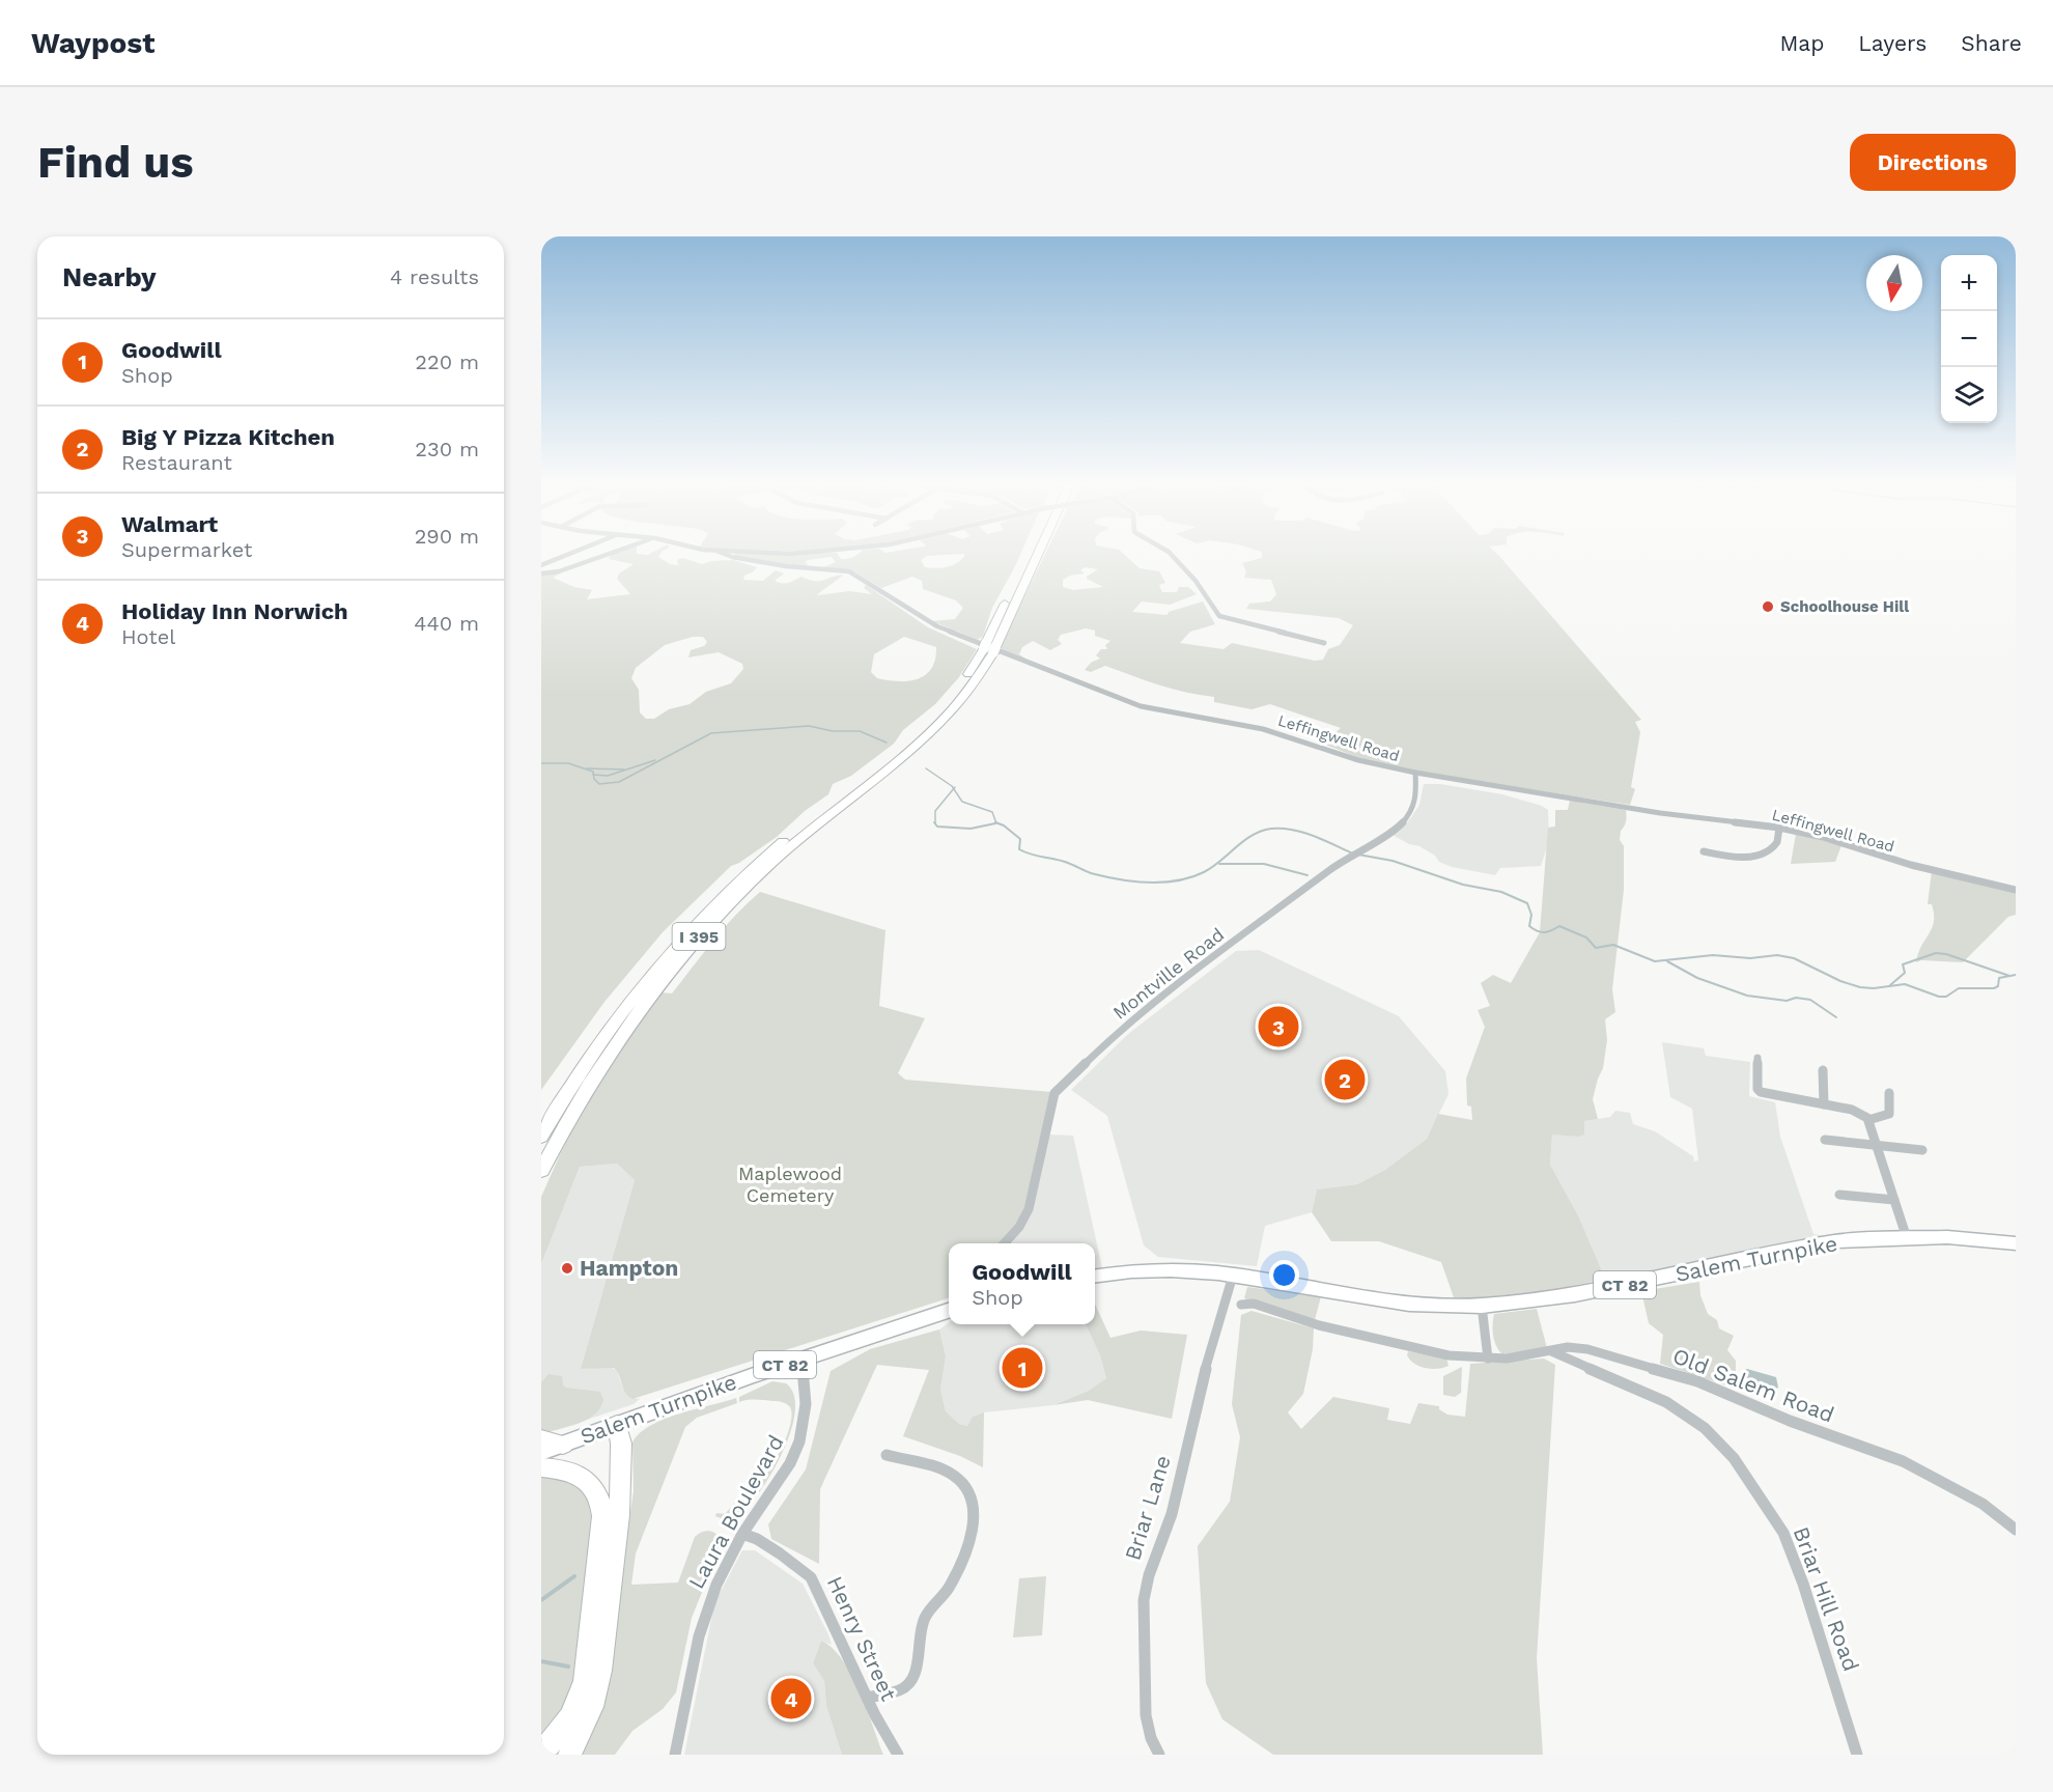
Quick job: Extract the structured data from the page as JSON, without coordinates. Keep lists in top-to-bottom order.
{
  "streets": {
    "highway": ["I 395"],
    "main road": ["Salem Turnpike", "CT 82"],
    "street": [
      "Leffingwell Road",
      "Montville Road",
      "Old Salem Road",
      "Briar Lane",
      "Laura Boulevard",
      "Briar Hill Road",
      "Henry Street"
    ]
  },
  "crossings": [
    ["Leffingwell Road", "Montville Road"],
    ["Salem Turnpike", "Briar Lane"],
    ["Salem Turnpike", "Laura Boulevard"],
    ["Old Salem Road", "Briar Hill Road"],
    ["Laura Boulevard", "Henry Street"]
  ],
  "parks": ["Maplewood Cemetery"],
  "places": ["Schoolhouse Hill", "Hampton"],
  "north": "bottom",
  "page": {
    "header": "Waypost",
    "nav": ["Map", "Layers", "Share"],
    "buttons": "Directions",
    "title": "Find us",
    "heading": ["Nearby", "4 results"],
    "map_buttons": ["+", "−"],
    "list": [
      {
        "mark": "1",
        "name": "Goodwill",
        "note": "Shop",
        "value": "220 m"
      },
      {
        "mark": "2",
        "name": "Big Y Pizza Kitchen",
        "note": "Restaurant",
        "value": "230 m"
      },
      {
        "mark": "3",
        "name": "Walmart",
        "note": "Supermarket",
        "value": "290 m"
      },
      {
        "mark": "4",
        "name": "Holiday Inn Norwich",
        "note": "Hotel",
        "value": "440 m"
      }
    ],
    "pins": [
      "3",
      "2",
      "1",
      "4"
    ],
    "popup": ["Goodwill", "Shop"]
  }
}
